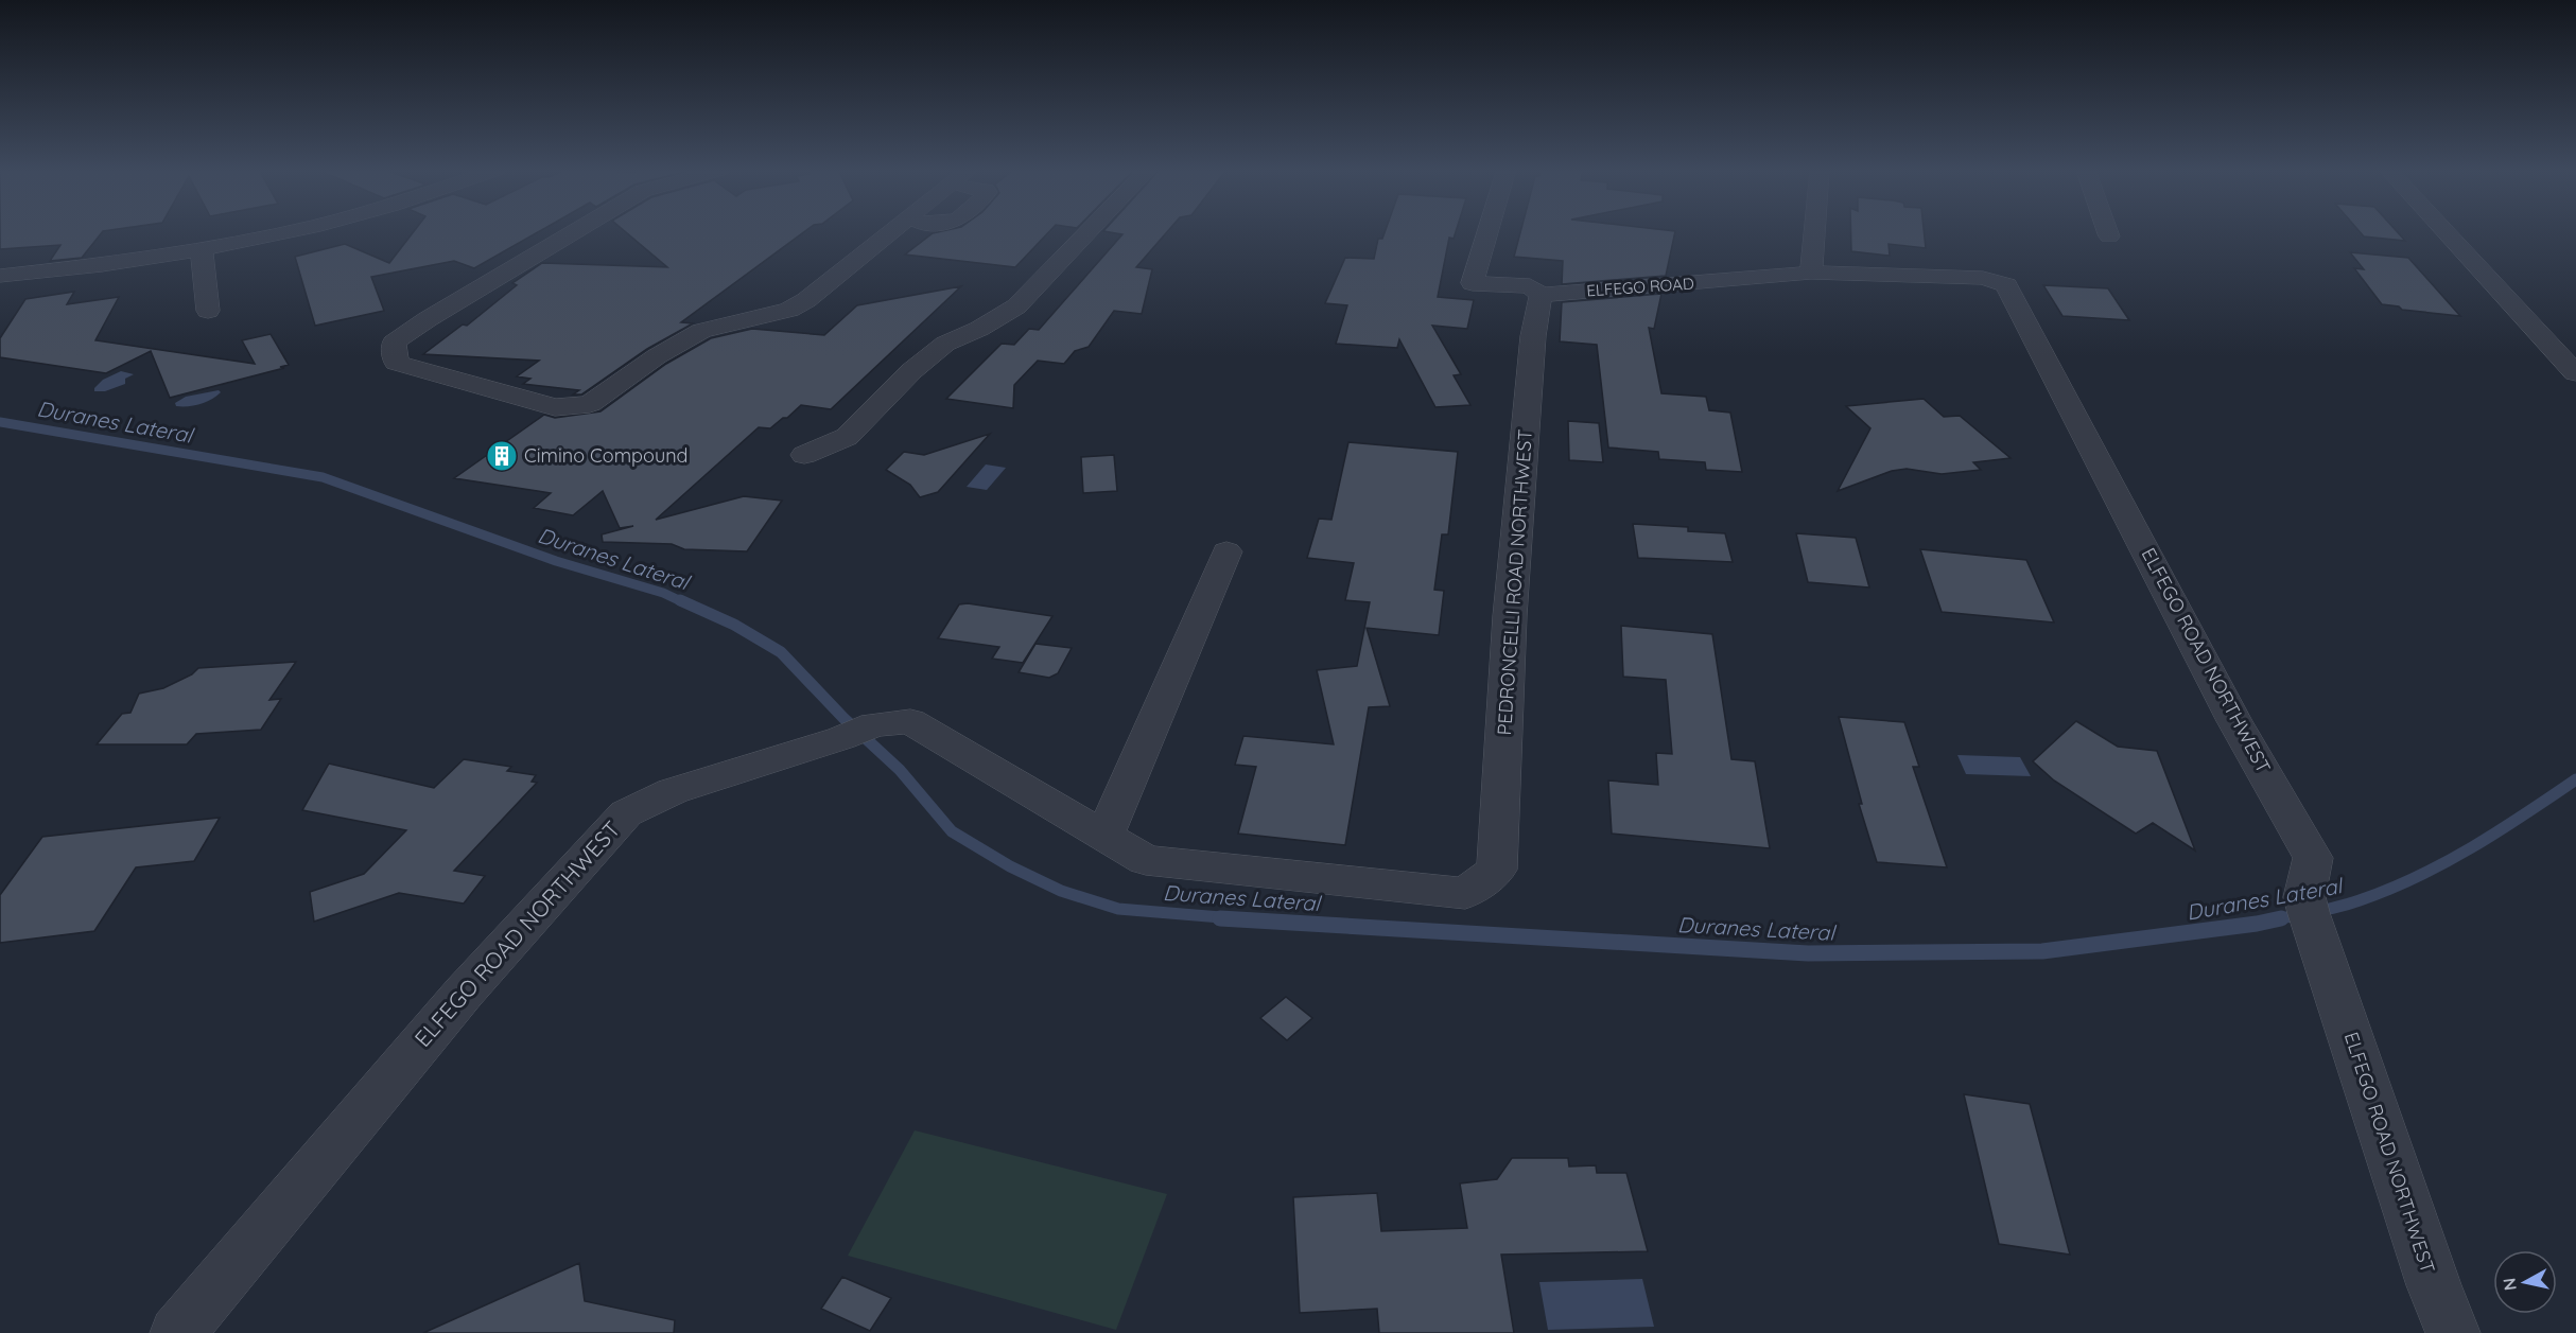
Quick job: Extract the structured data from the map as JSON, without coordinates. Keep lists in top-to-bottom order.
{
  "streets": {
    "street": ["ELFEGO ROAD", "PEDRONCELLI ROAD NORTHWEST", "ELFEGO ROAD NORTHWEST"]
  },
  "crossings": [
    ["ELFEGO ROAD", "PEDRONCELLI ROAD NORTHWEST"],
    ["ELFEGO ROAD", "ELFEGO ROAD NORTHWEST"],
    ["PEDRONCELLI ROAD NORTHWEST", "ELFEGO ROAD NORTHWEST"]
  ],
  "water": ["Duranes Lateral"],
  "places": {
    "building": ["Cimino Compound"]
  },
  "north": "left"
}
